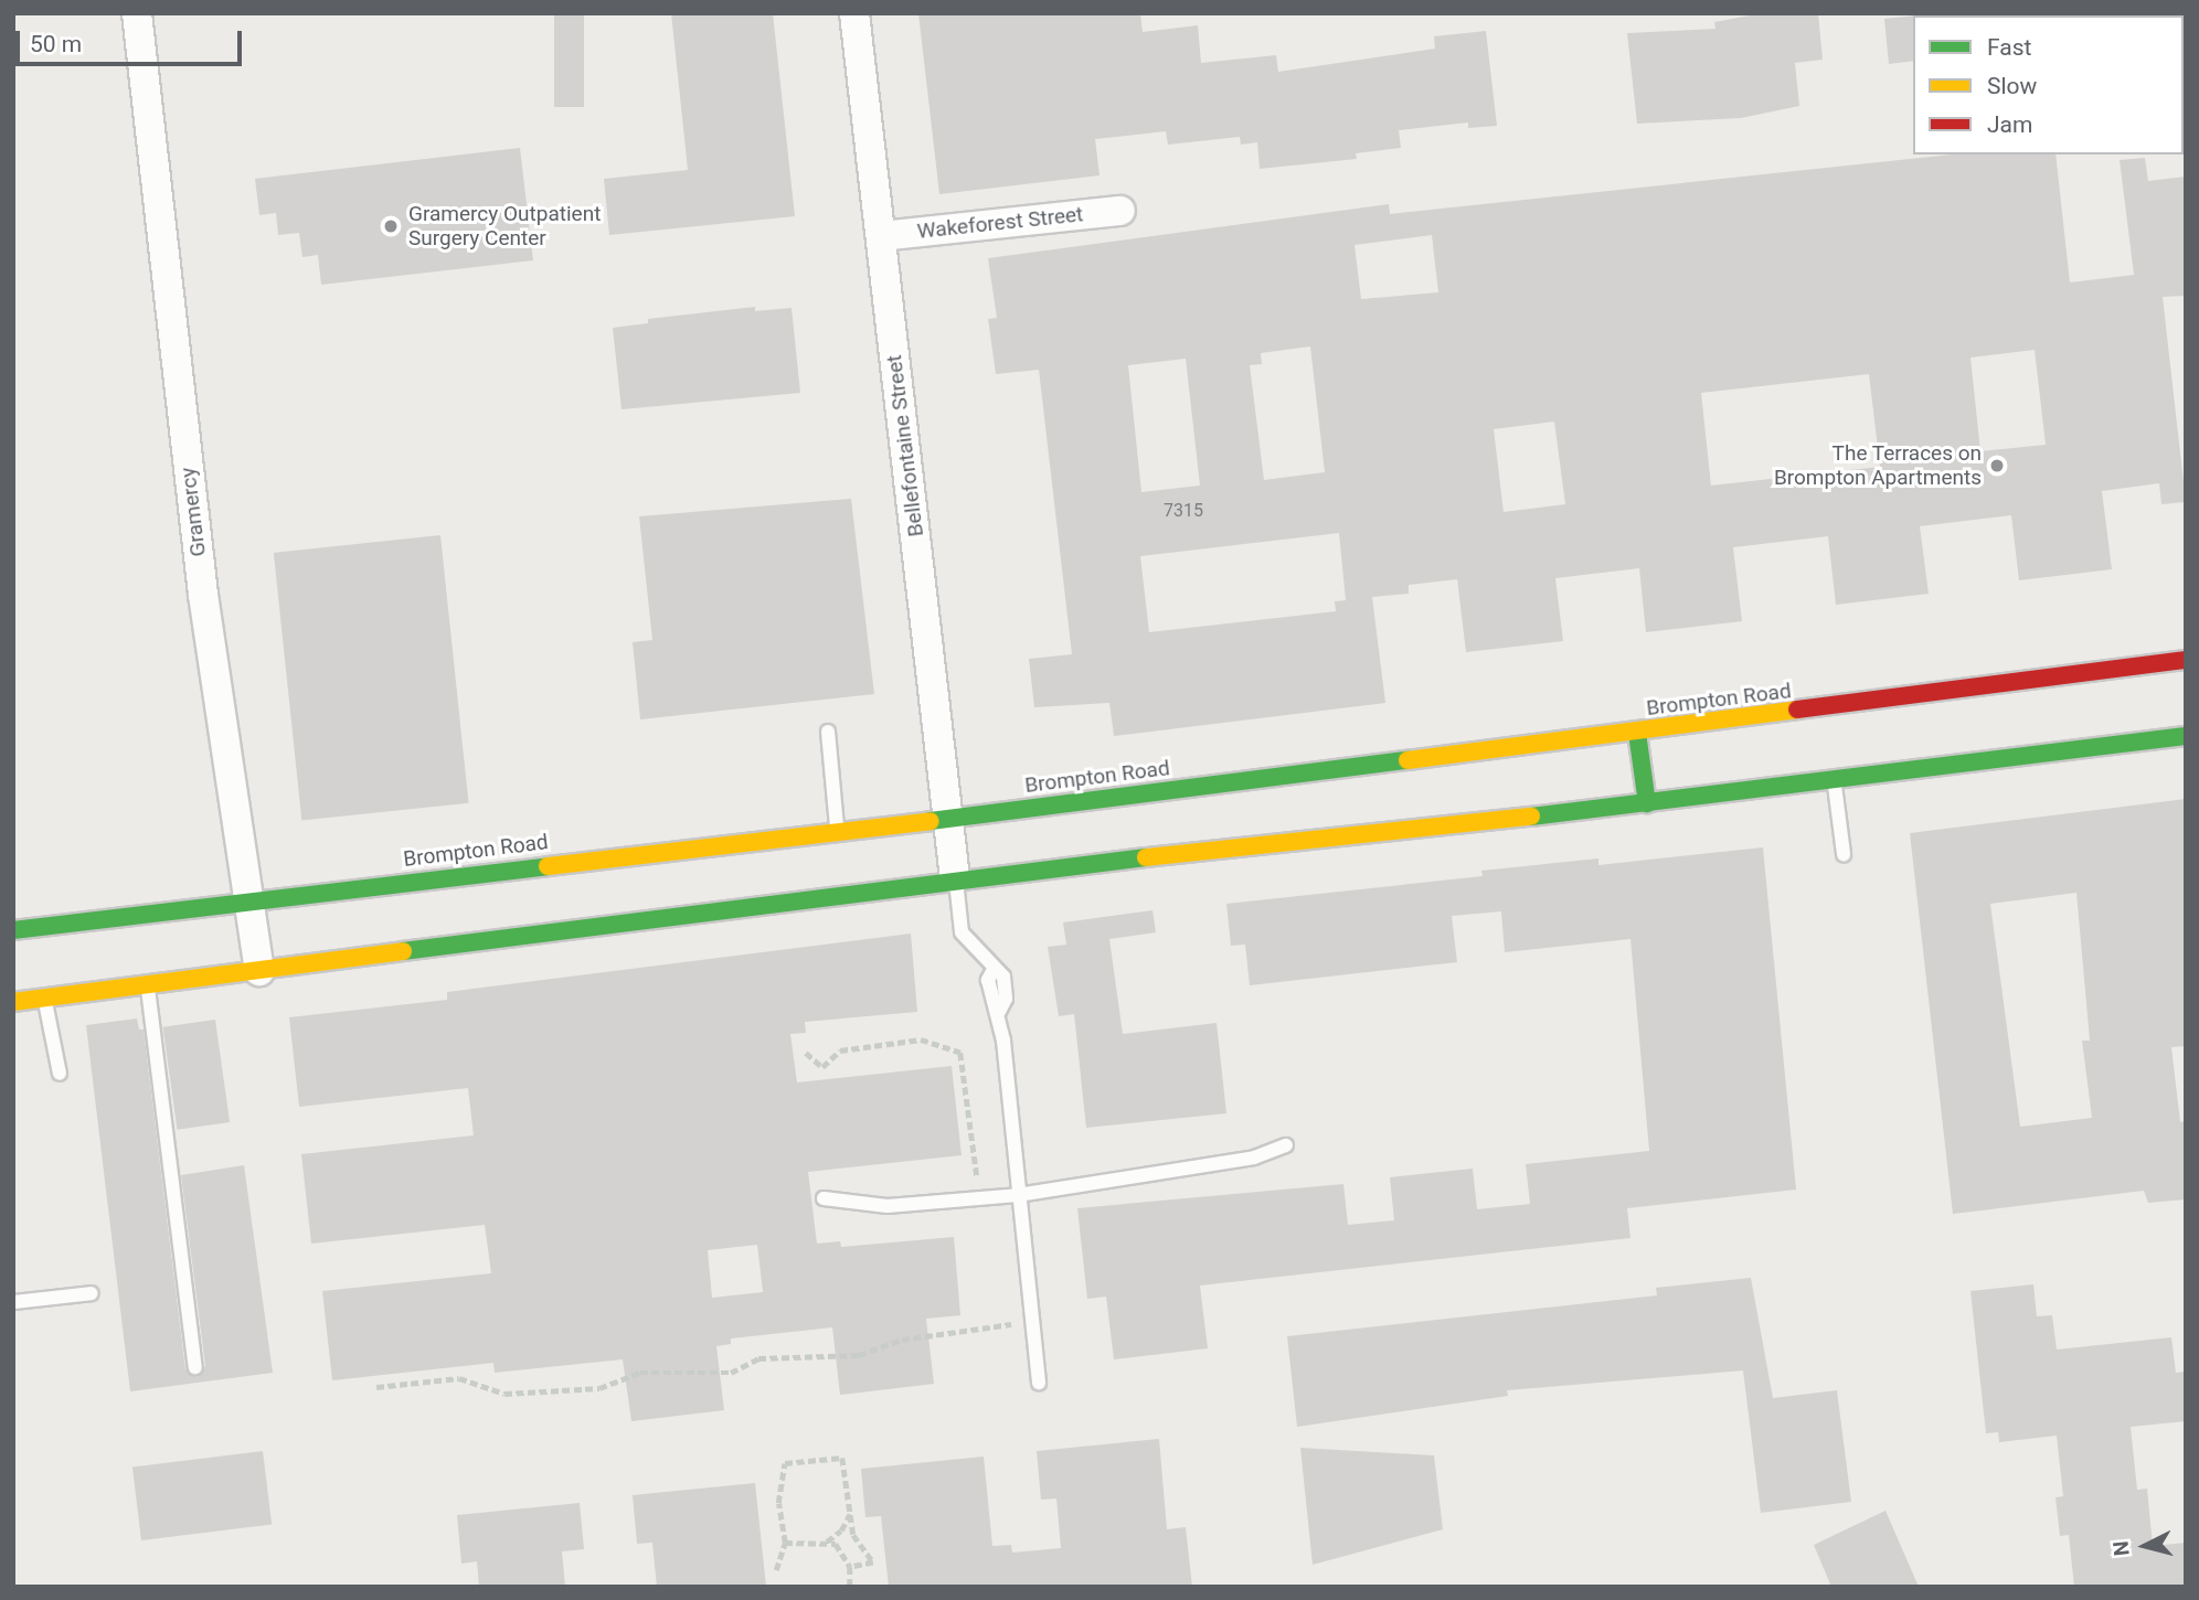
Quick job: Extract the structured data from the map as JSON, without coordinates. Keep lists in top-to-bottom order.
{
  "streets": {
    "street": [
      "Wakeforest Street",
      "Bellefontaine Street",
      "Gramercy",
      "Brompton Road"
    ]
  },
  "crossings": [
    ["Wakeforest Street", "Bellefontaine Street"],
    ["Bellefontaine Street", "Brompton Road"],
    ["Gramercy", "Brompton Road"]
  ],
  "places": ["Gramercy Outpatient Surgery Center", "The Terraces on Brompton Apartments"],
  "house_numbers": ["7315"],
  "legend": ["Fast", "Slow", "Jam"],
  "scale_bar": "50 m",
  "north": "left"
}
